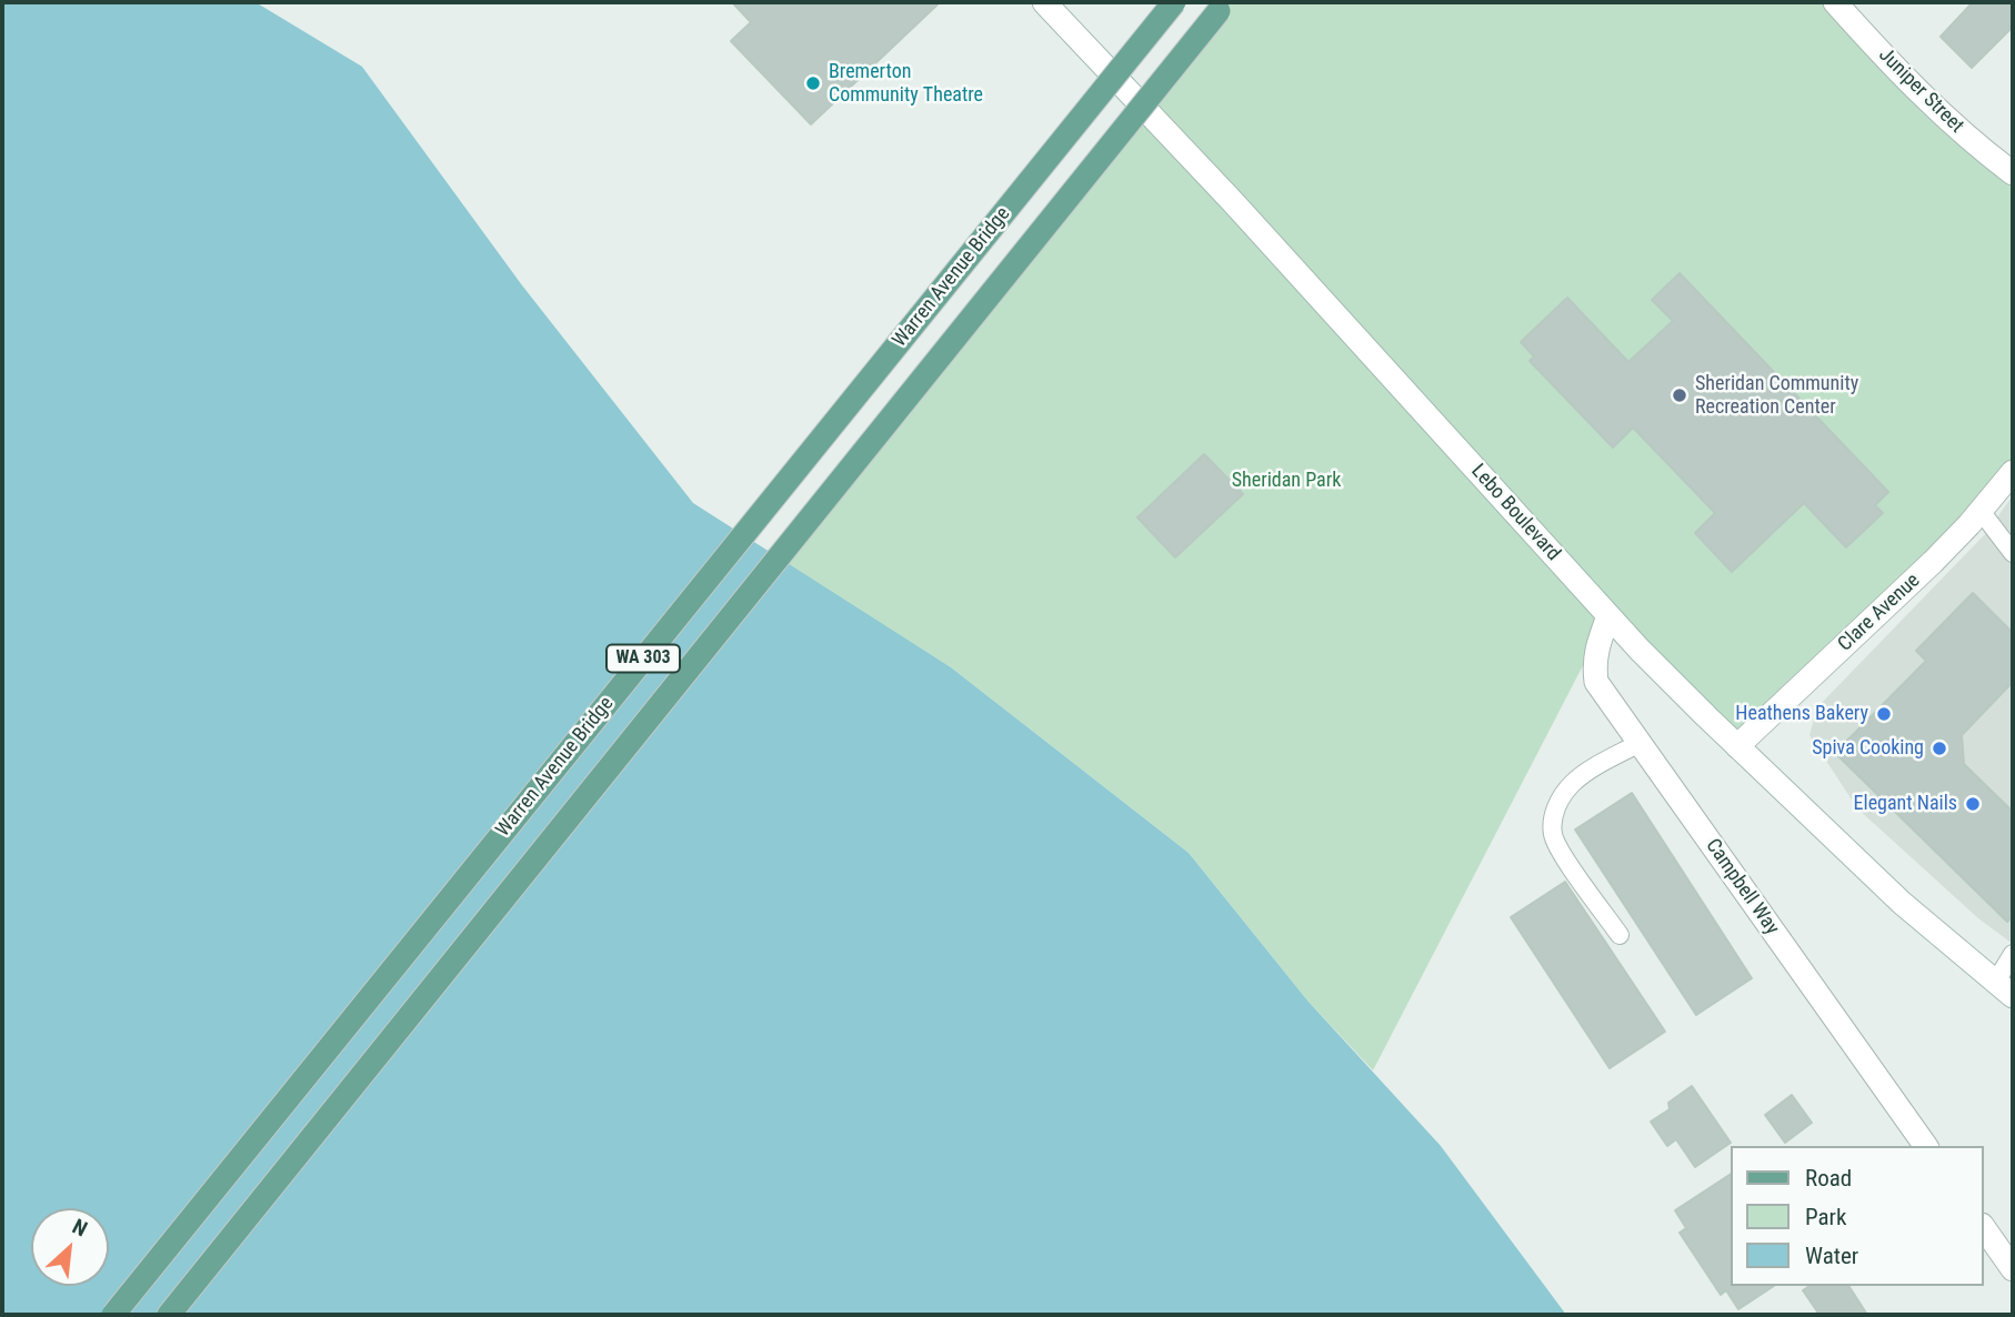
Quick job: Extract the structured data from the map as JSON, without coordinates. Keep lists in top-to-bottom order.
{
  "streets": {
    "main road": [
      "Juniper Street",
      "Warren Avenue Bridge",
      "Lebo Boulevard",
      "Clare Avenue",
      "WA 303",
      "Campbell Way"
    ]
  },
  "crossings": [
    ["Lebo Boulevard", "Clare Avenue"],
    ["Lebo Boulevard", "Campbell Way"]
  ],
  "parks": ["Sheridan Park"],
  "places": [
    "Bremerton Community Theatre",
    "Sheridan Community Recreation Center",
    "Heathens Bakery",
    "Spiva Cooking",
    "Elegant Nails"
  ],
  "legend": ["Road", "Park", "Water"],
  "north": "top right"
}
